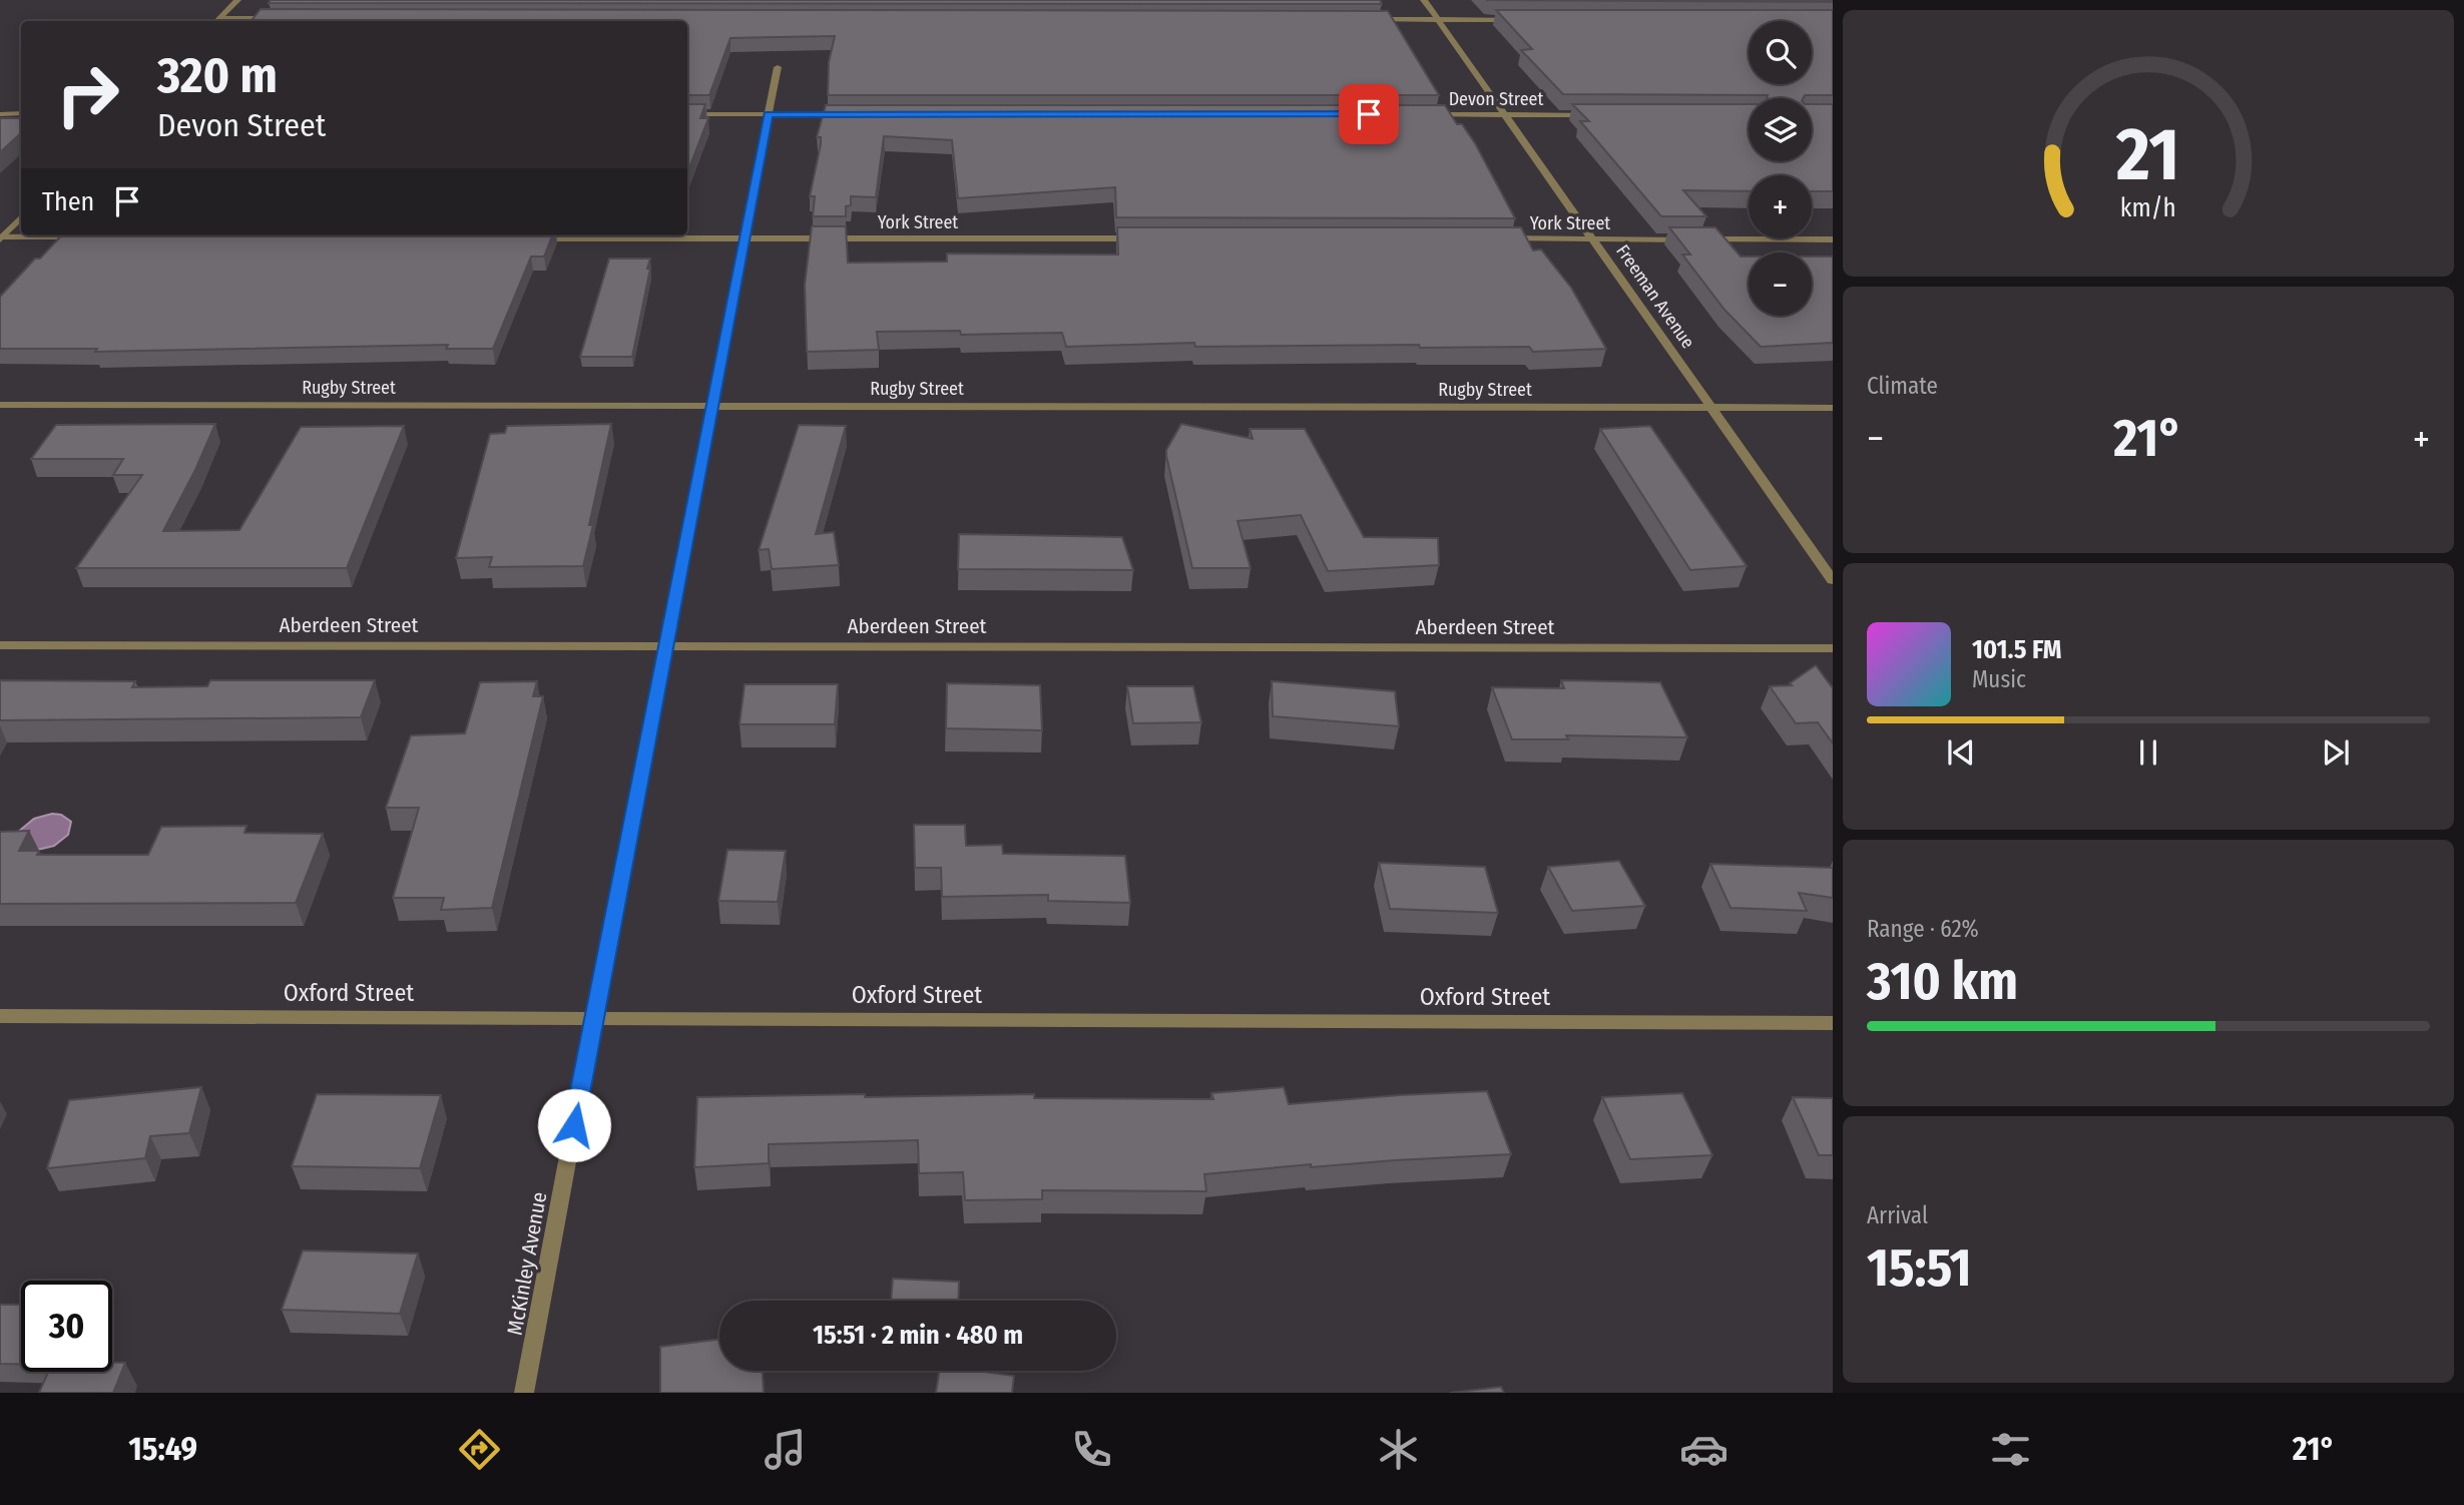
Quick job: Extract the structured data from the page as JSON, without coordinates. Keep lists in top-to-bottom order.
{
  "streets": {
    "street": [
      "Devon Street",
      "York Street",
      "Freeman Avenue",
      "Rugby Street",
      "Aberdeen Street",
      "Oxford Street",
      "McKinley Avenue"
    ]
  },
  "crossings": [
    ["Devon Street", "Freeman Avenue"],
    ["York Street", "Freeman Avenue"],
    ["York Street", "McKinley Avenue"],
    ["Freeman Avenue", "Rugby Street"],
    ["Rugby Street", "McKinley Avenue"],
    ["Aberdeen Street", "McKinley Avenue"],
    ["Oxford Street", "McKinley Avenue"]
  ],
  "page": {
    "map_buttons": ["+", "−"],
    "turn": ["320 m", "Devon Street"],
    "then": "Then",
    "tile": [
      "Climate",
      ["Range · 62%", "310 km"],
      ["Arrival", "15:51"]
    ],
    "heat": ["−", "21°", "+"],
    "song": ["101.5 FM", "Music"],
    "limit": "30",
    "trip": "15:51 · 2 min · 480 m",
    "tabs": ["15:49", "21°"],
    "gauge": ["21", "km/h"]
  }
}
